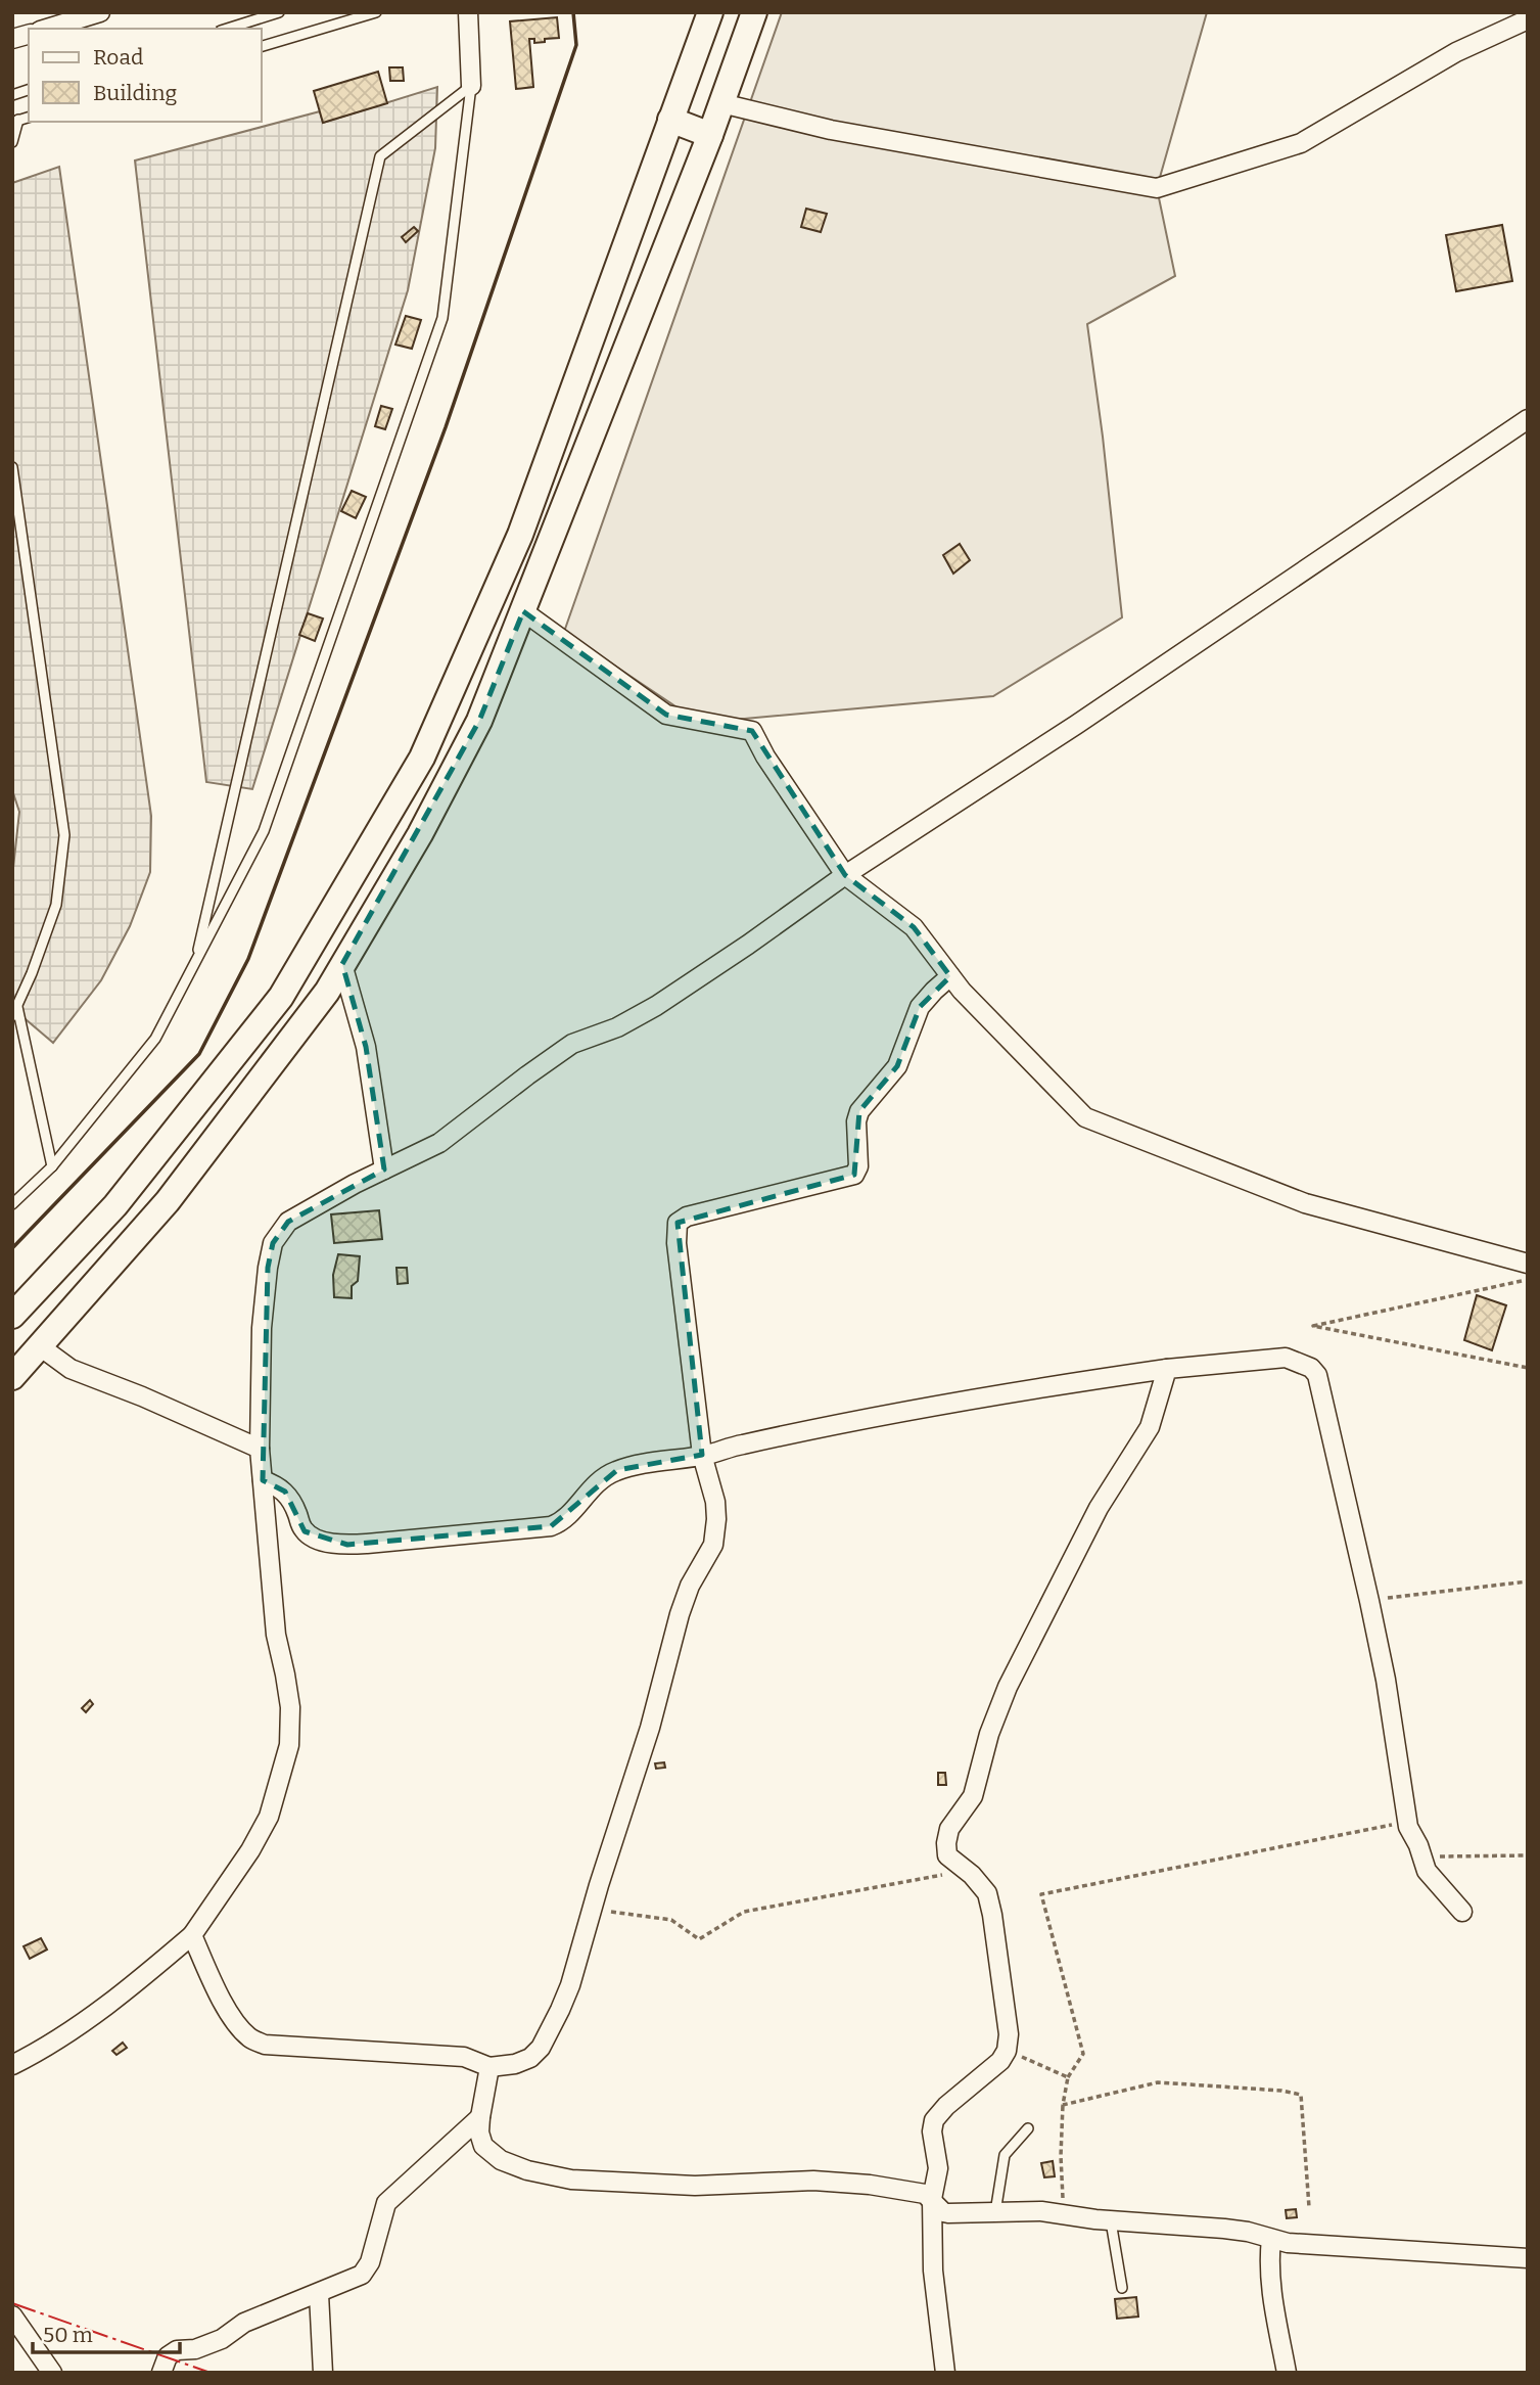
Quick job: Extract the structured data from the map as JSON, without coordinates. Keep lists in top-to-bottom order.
{
  "legend": ["Road", "Building"],
  "scale_bar": "50 m"
}
